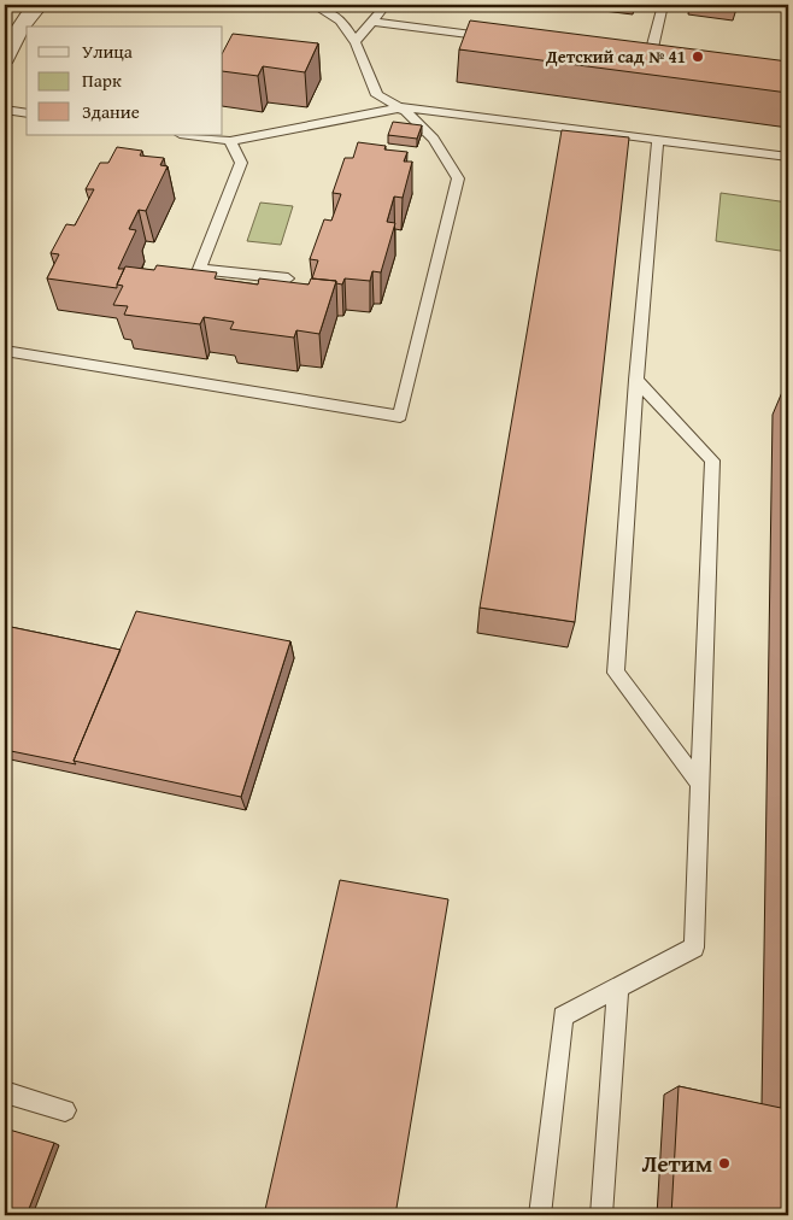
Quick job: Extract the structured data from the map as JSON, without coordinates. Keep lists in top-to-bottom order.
{
  "places": ["Детский сад № 41", "Летим"],
  "legend": ["Улица", "Парк", "Здание"]
}
